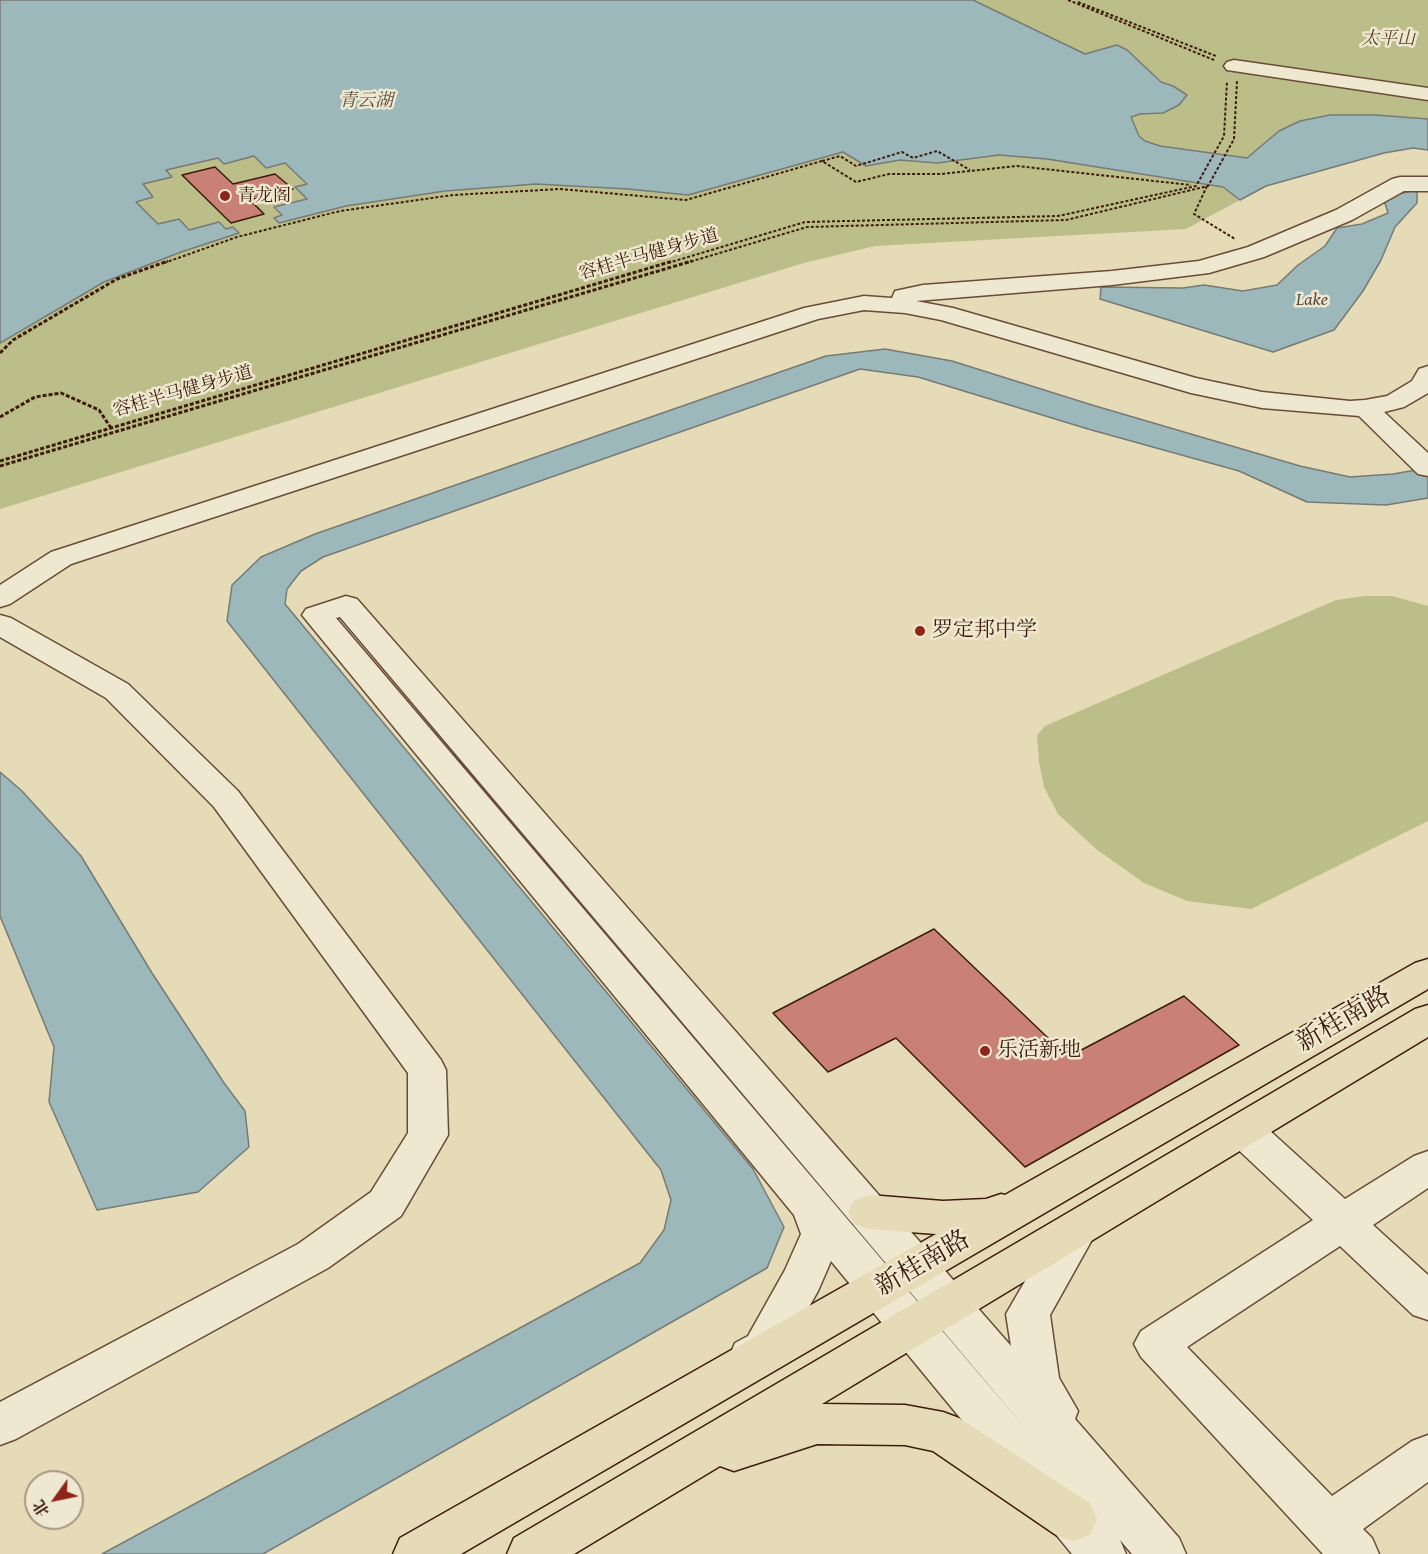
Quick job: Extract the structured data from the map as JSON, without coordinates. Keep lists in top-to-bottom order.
{
  "streets": {
    "main road": ["新桂南路"],
    "path": ["容桂半马健身步道"]
  },
  "water": ["青云湖", "Lake"],
  "parks": ["太平山"],
  "places": ["青龙阁", "罗定邦中学", "乐活新地"],
  "north": "bottom left"
}
